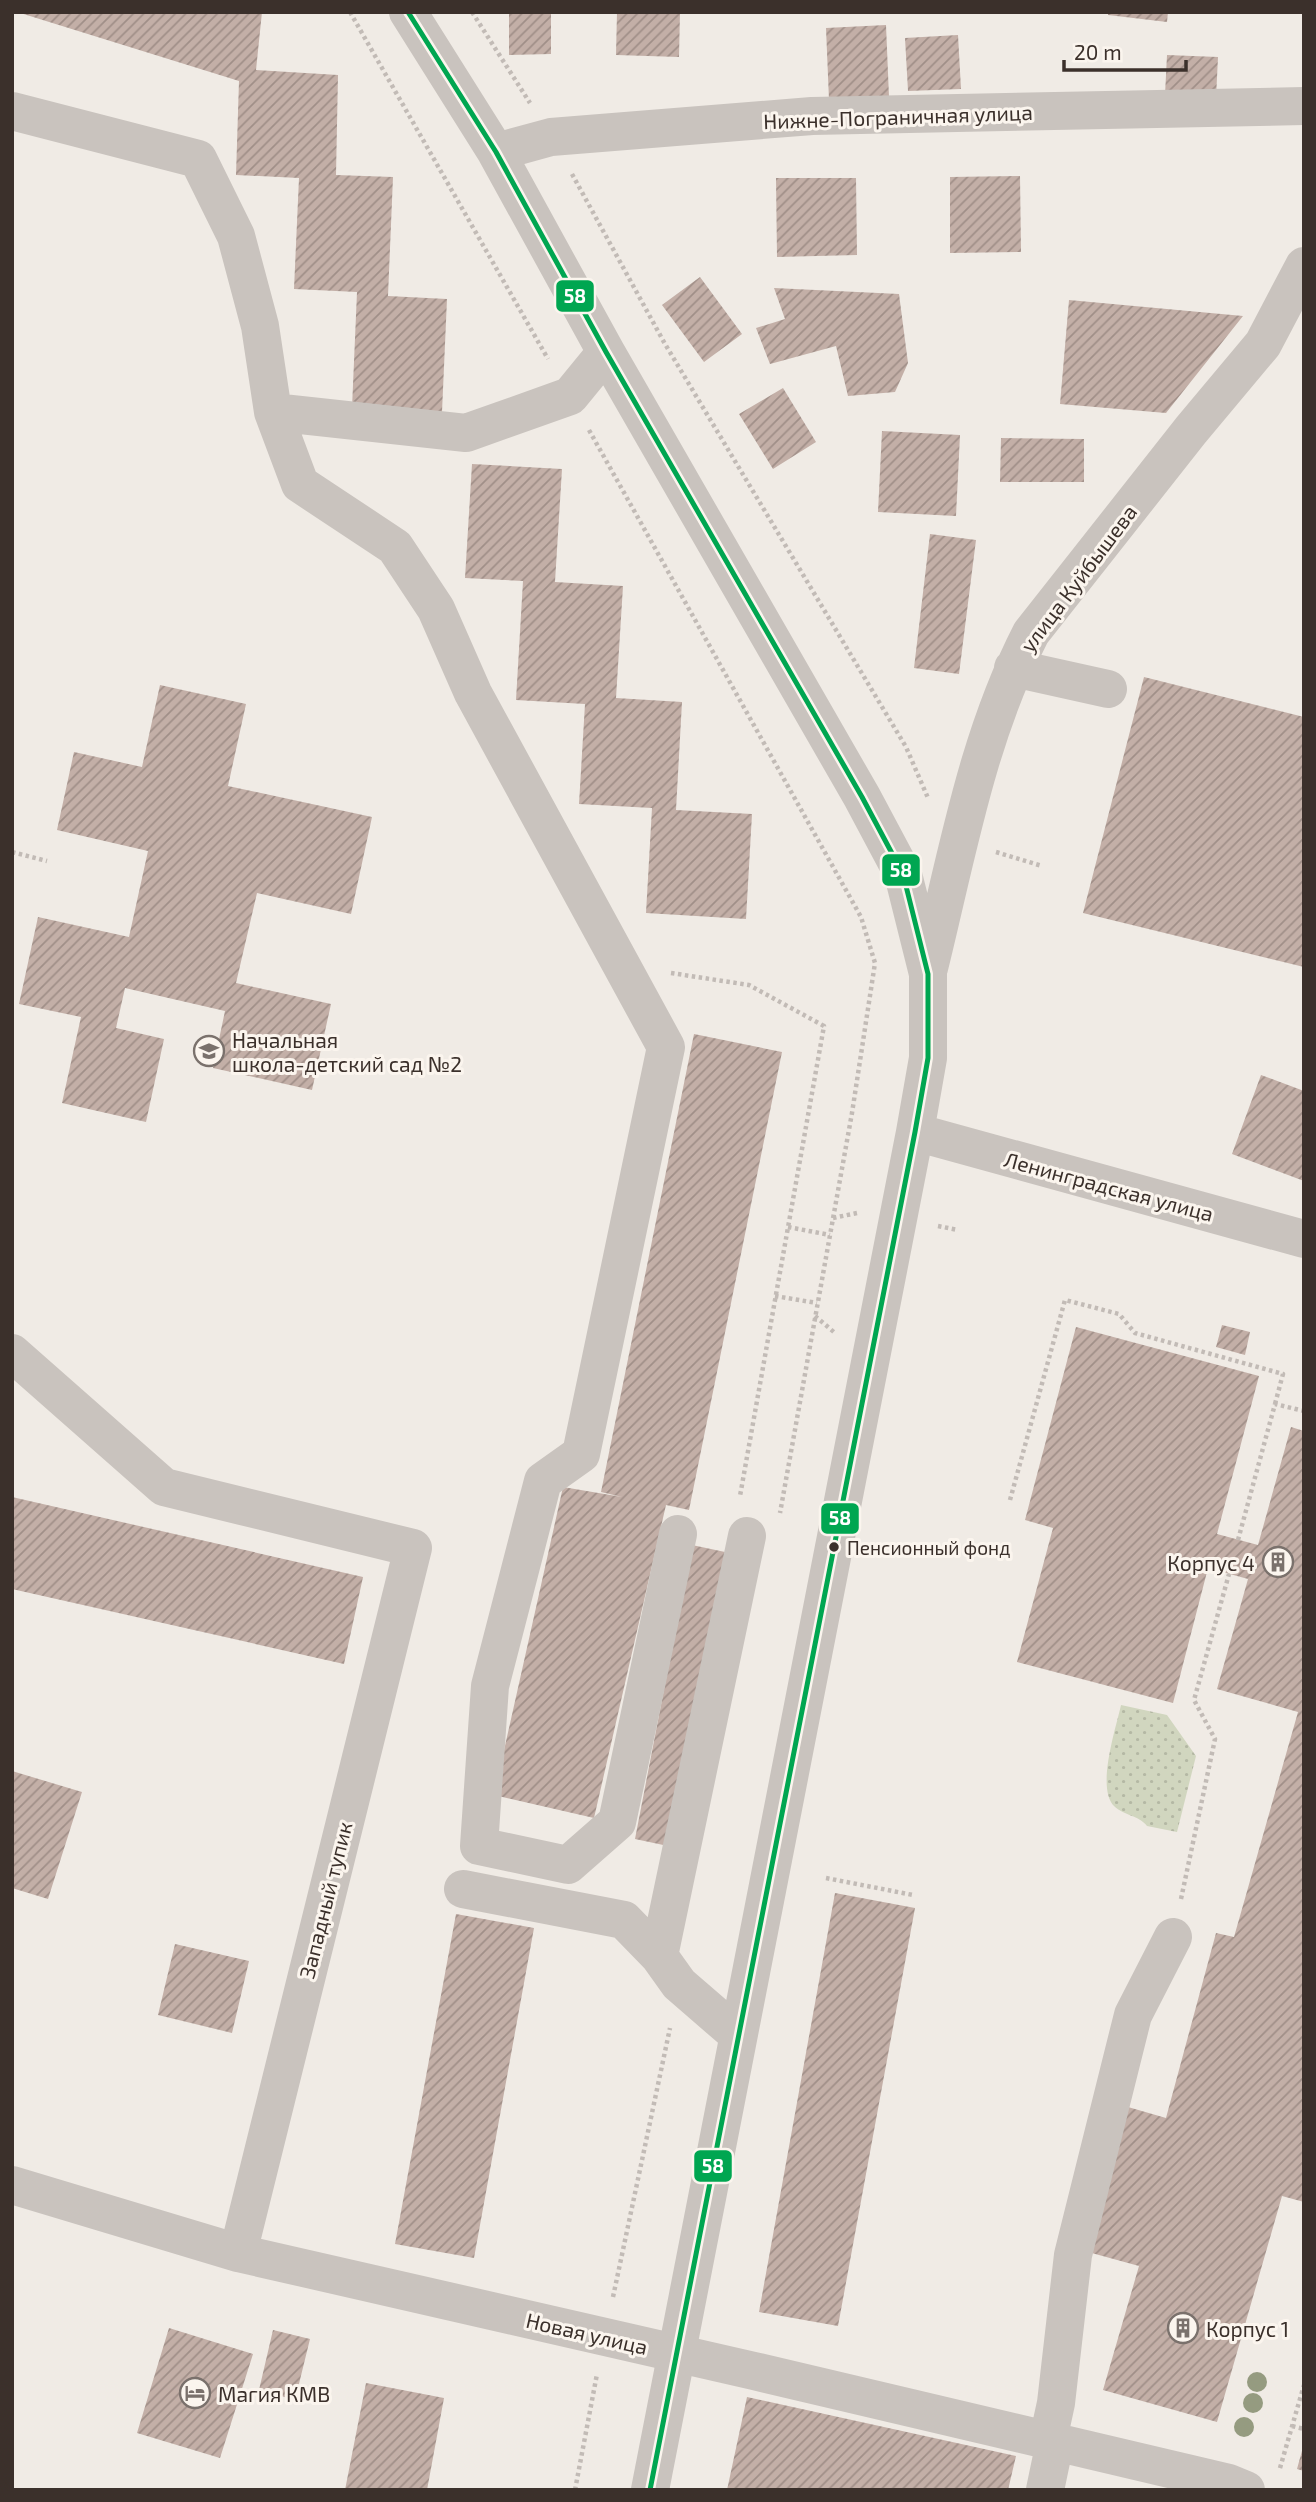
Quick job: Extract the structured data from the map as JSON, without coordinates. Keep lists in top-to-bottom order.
{
  "streets": {
    "street": [
      "Нижне-Пограничная улица",
      "улица Куйбышева",
      "Ленинградская улица",
      "Западный тупик",
      "Новая улица"
    ]
  },
  "crossings": [
    ["Нижне-Пограничная улица", "улица Куйбышева"],
    ["улица Куйбышева", "Ленинградская улица"],
    ["улица Куйбышева", "Новая улица"],
    ["Западный тупик", "Новая улица"]
  ],
  "places": {
    "school or university": ["Начальная школа-детский сад №2"],
    "other": ["Пенсионный фонд"],
    "building": ["Корпус 4", "Корпус 1"],
    "hotel": ["Магия КМВ"]
  },
  "lines": ["transit line 58"],
  "scale_bar": "20 m"
}
